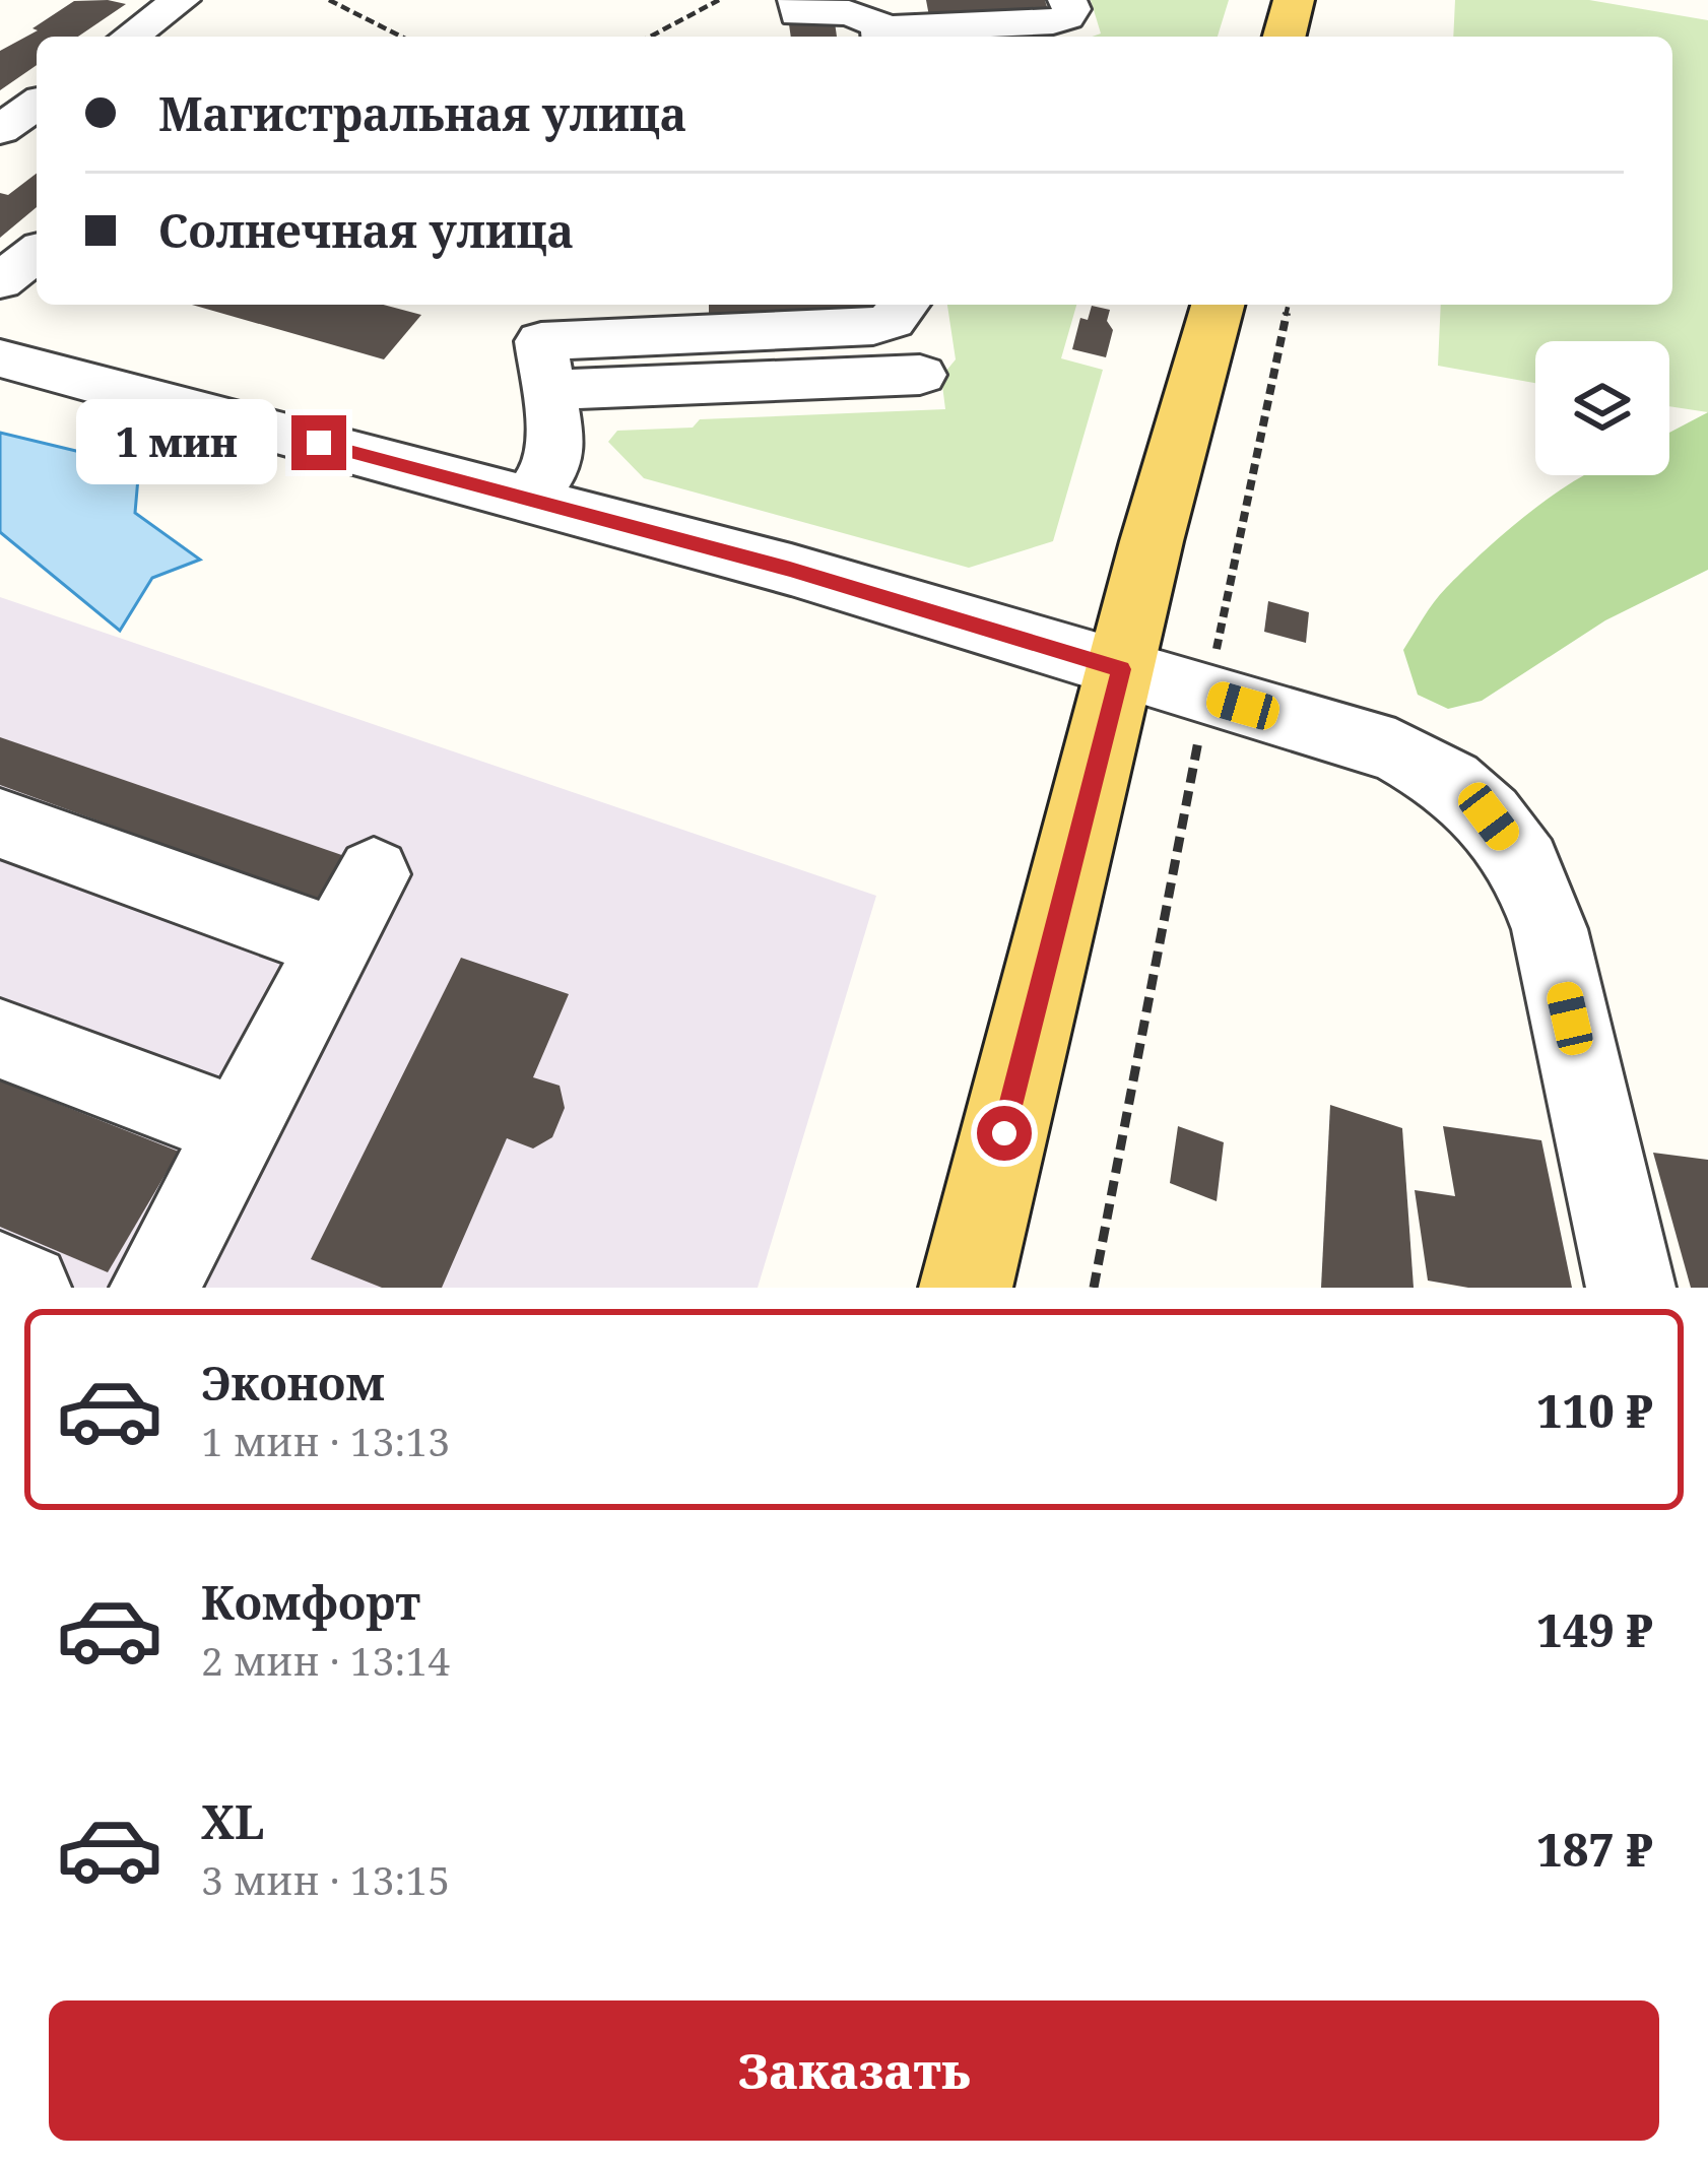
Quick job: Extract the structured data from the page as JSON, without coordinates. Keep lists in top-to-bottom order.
{
  "page": {
    "banner": ["Магистральная улица", "Солнечная улица"],
    "bubble": "1 мин",
    "list": [
      {
        "name": "Эконом",
        "note": "1 мин · 13:13",
        "value": "110 ₽"
      },
      {
        "name": "Комфорт",
        "note": "2 мин · 13:14",
        "value": "149 ₽"
      },
      {
        "name": "XL",
        "note": "3 мин · 13:15",
        "value": "187 ₽"
      }
    ],
    "buttons": "Заказать"
  }
}
